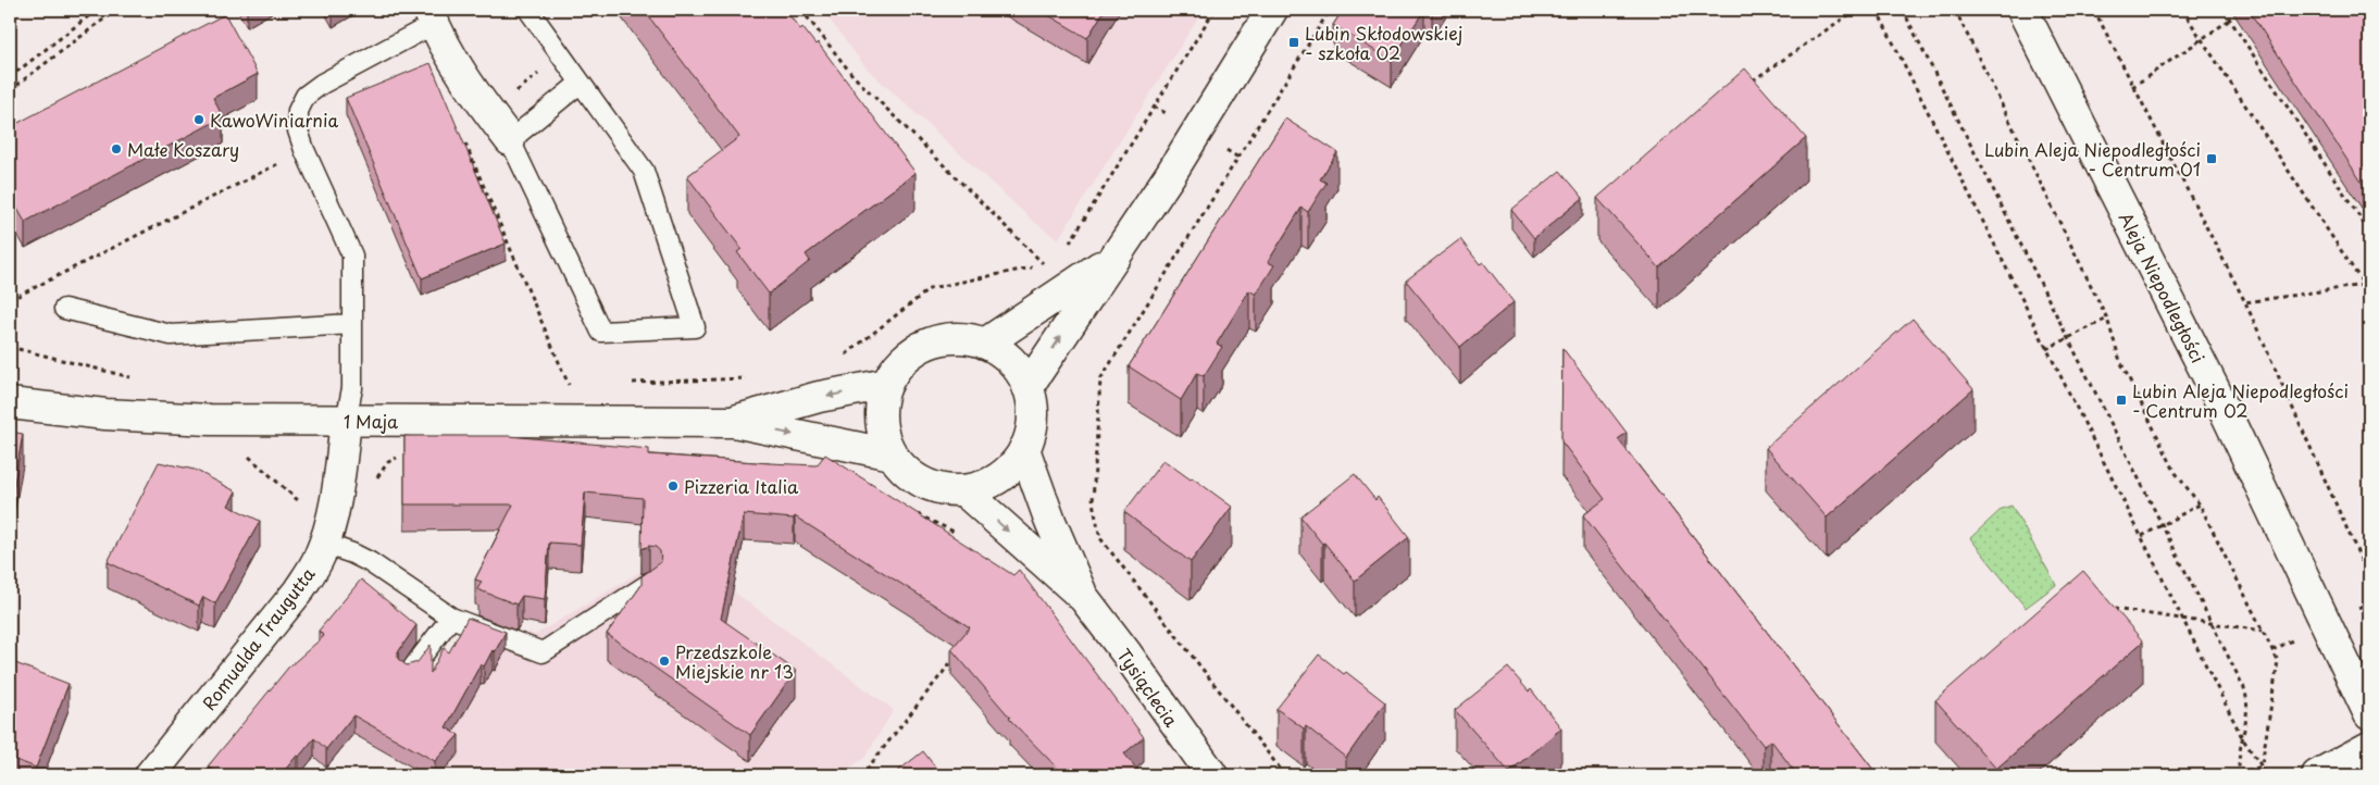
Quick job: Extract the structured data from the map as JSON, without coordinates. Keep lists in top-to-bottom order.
{
  "streets": {
    "street": [
      "Aleja Niepodległości",
      "1 Maja",
      "Romualda Traugutta",
      "Tysiąclecia"
    ]
  },
  "crossings": [
    ["1 Maja", "Romualda Traugutta"]
  ],
  "places": {
    "transit": ["Lubin Skłodowskiej - szkoła 02", "Lubin Aleja Niepodległości - Centrum 01", "Lubin Aleja Niepodległości - Centrum 02"],
    "other": [
      "KawoWiniarnia",
      "Małe Koszary",
      "Pizzeria Italia",
      "Przedszkole Miejskie nr 13"
    ]
  }
}
